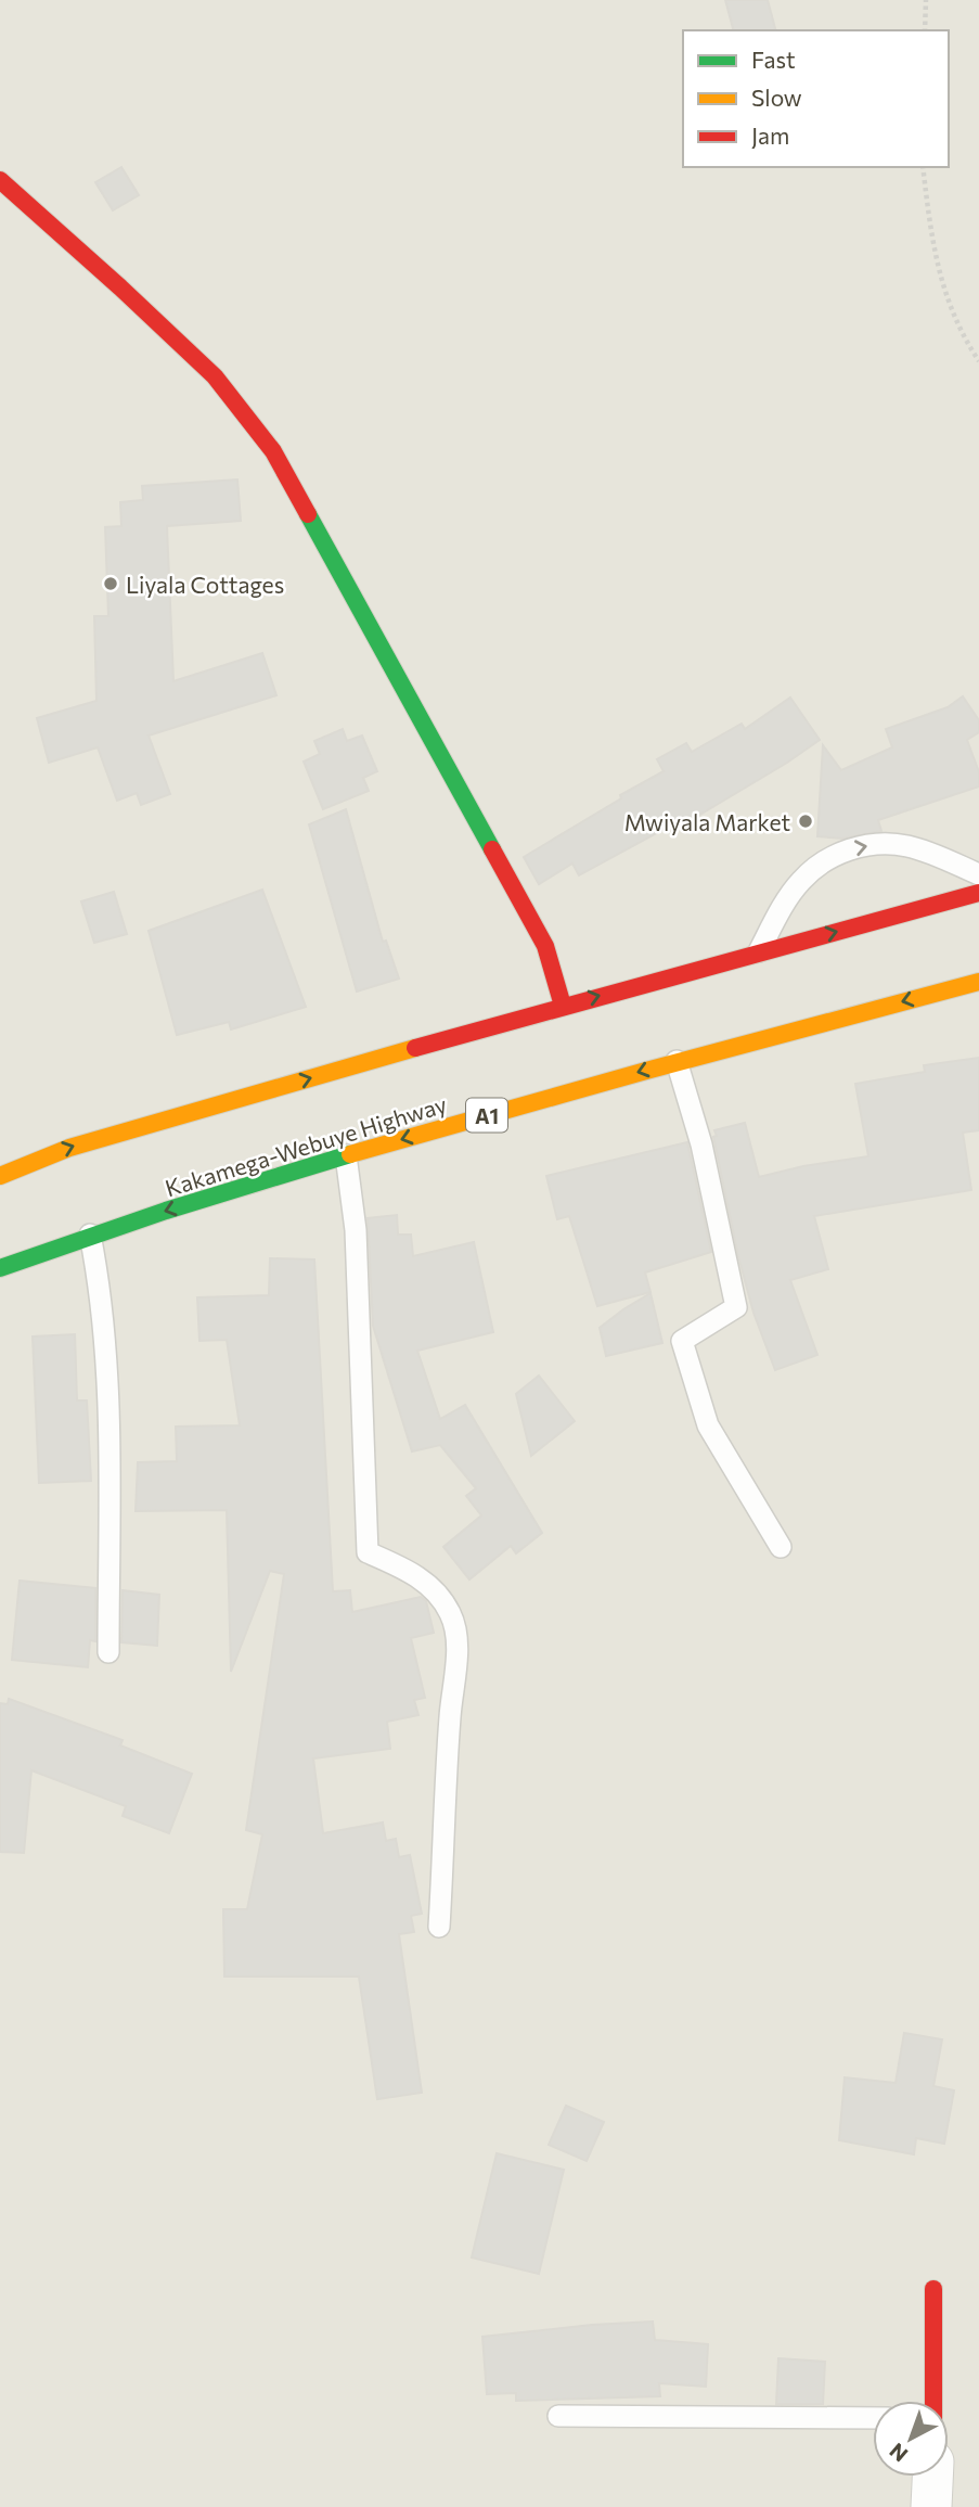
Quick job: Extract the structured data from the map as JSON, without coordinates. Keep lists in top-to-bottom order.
{
  "streets": {
    "main road": ["A1", "Kakamega-Webuye Highway"]
  },
  "places": ["Liyala Cottages", "Mwiyala Market"],
  "legend": ["Fast", "Slow", "Jam"],
  "north": "bottom left"
}
